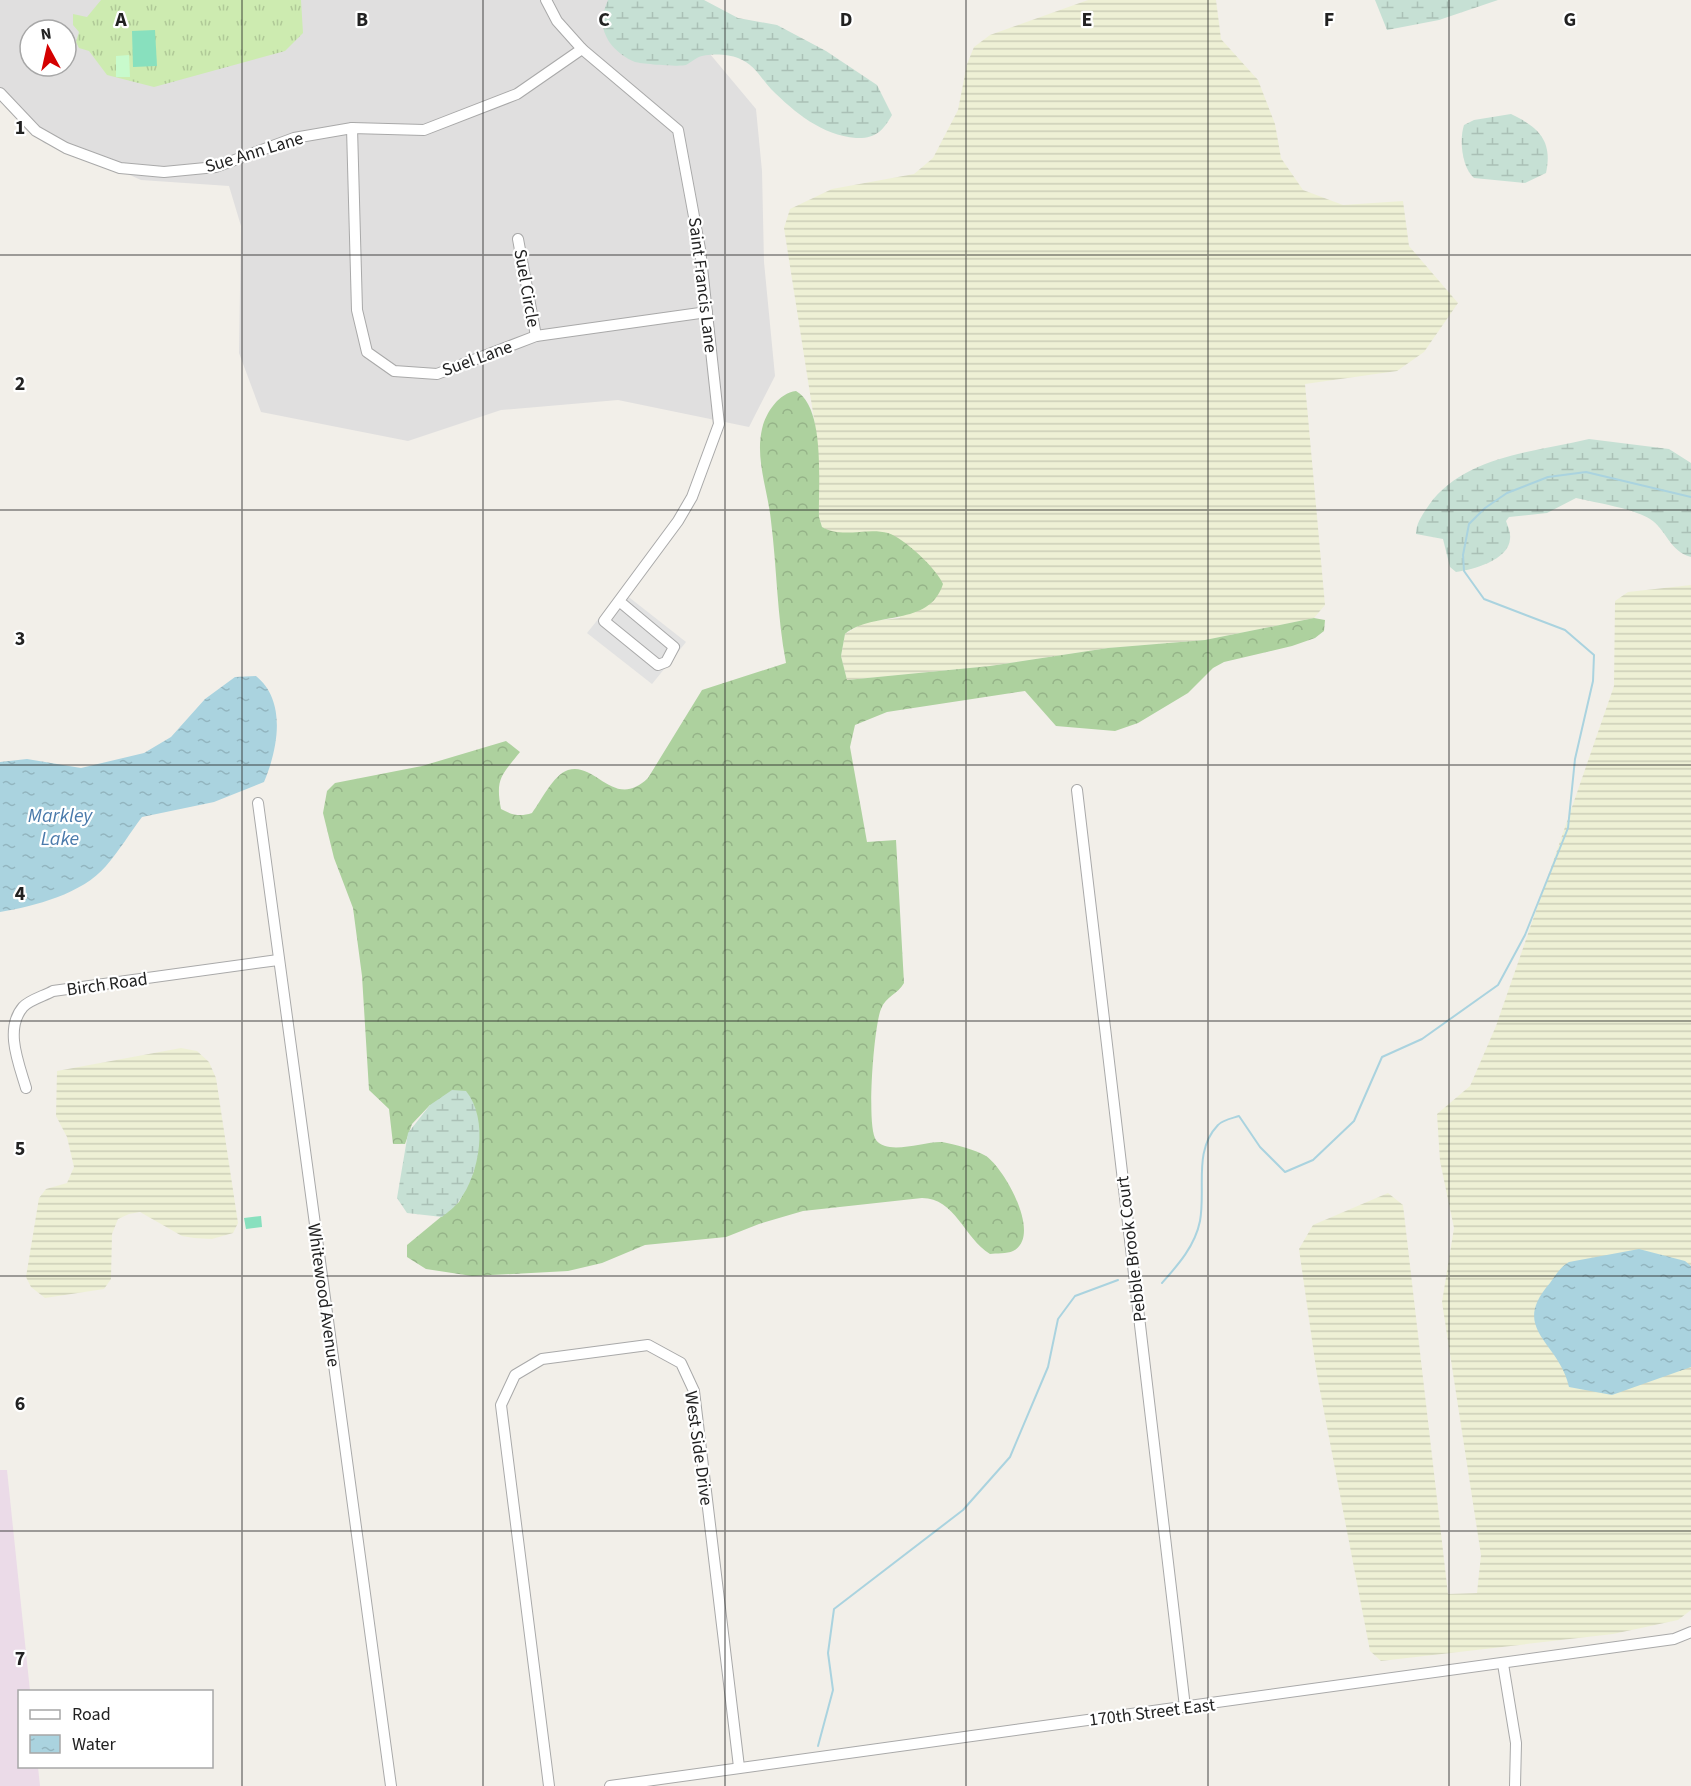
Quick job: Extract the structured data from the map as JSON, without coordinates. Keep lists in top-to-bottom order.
{
  "streets": {
    "street": [
      "Sue Ann Lane",
      "Saint Francis Lane",
      "Suel Circle",
      "Suel Lane",
      "Birch Road",
      "Pebble Brook Court",
      "Whitewood Avenue",
      "West Side Drive",
      "170th Street East"
    ]
  },
  "crossings": [
    ["Sue Ann Lane", "Saint Francis Lane"],
    ["Sue Ann Lane", "Suel Lane"],
    ["Saint Francis Lane", "Suel Lane"],
    ["Suel Circle", "Suel Lane"],
    ["Birch Road", "Whitewood Avenue"],
    ["Pebble Brook Court", "170th Street East"],
    ["West Side Drive", "170th Street East"]
  ],
  "water": ["Markley Lake"],
  "legend": ["Road", "Water"],
  "north": "top",
  "grid": {
    "columns": [
      "A",
      "B",
      "C",
      "D",
      "E",
      "F",
      "G"
    ],
    "rows": [
      "1",
      "2",
      "3",
      "4",
      "5",
      "6",
      "7"
    ]
  }
}
